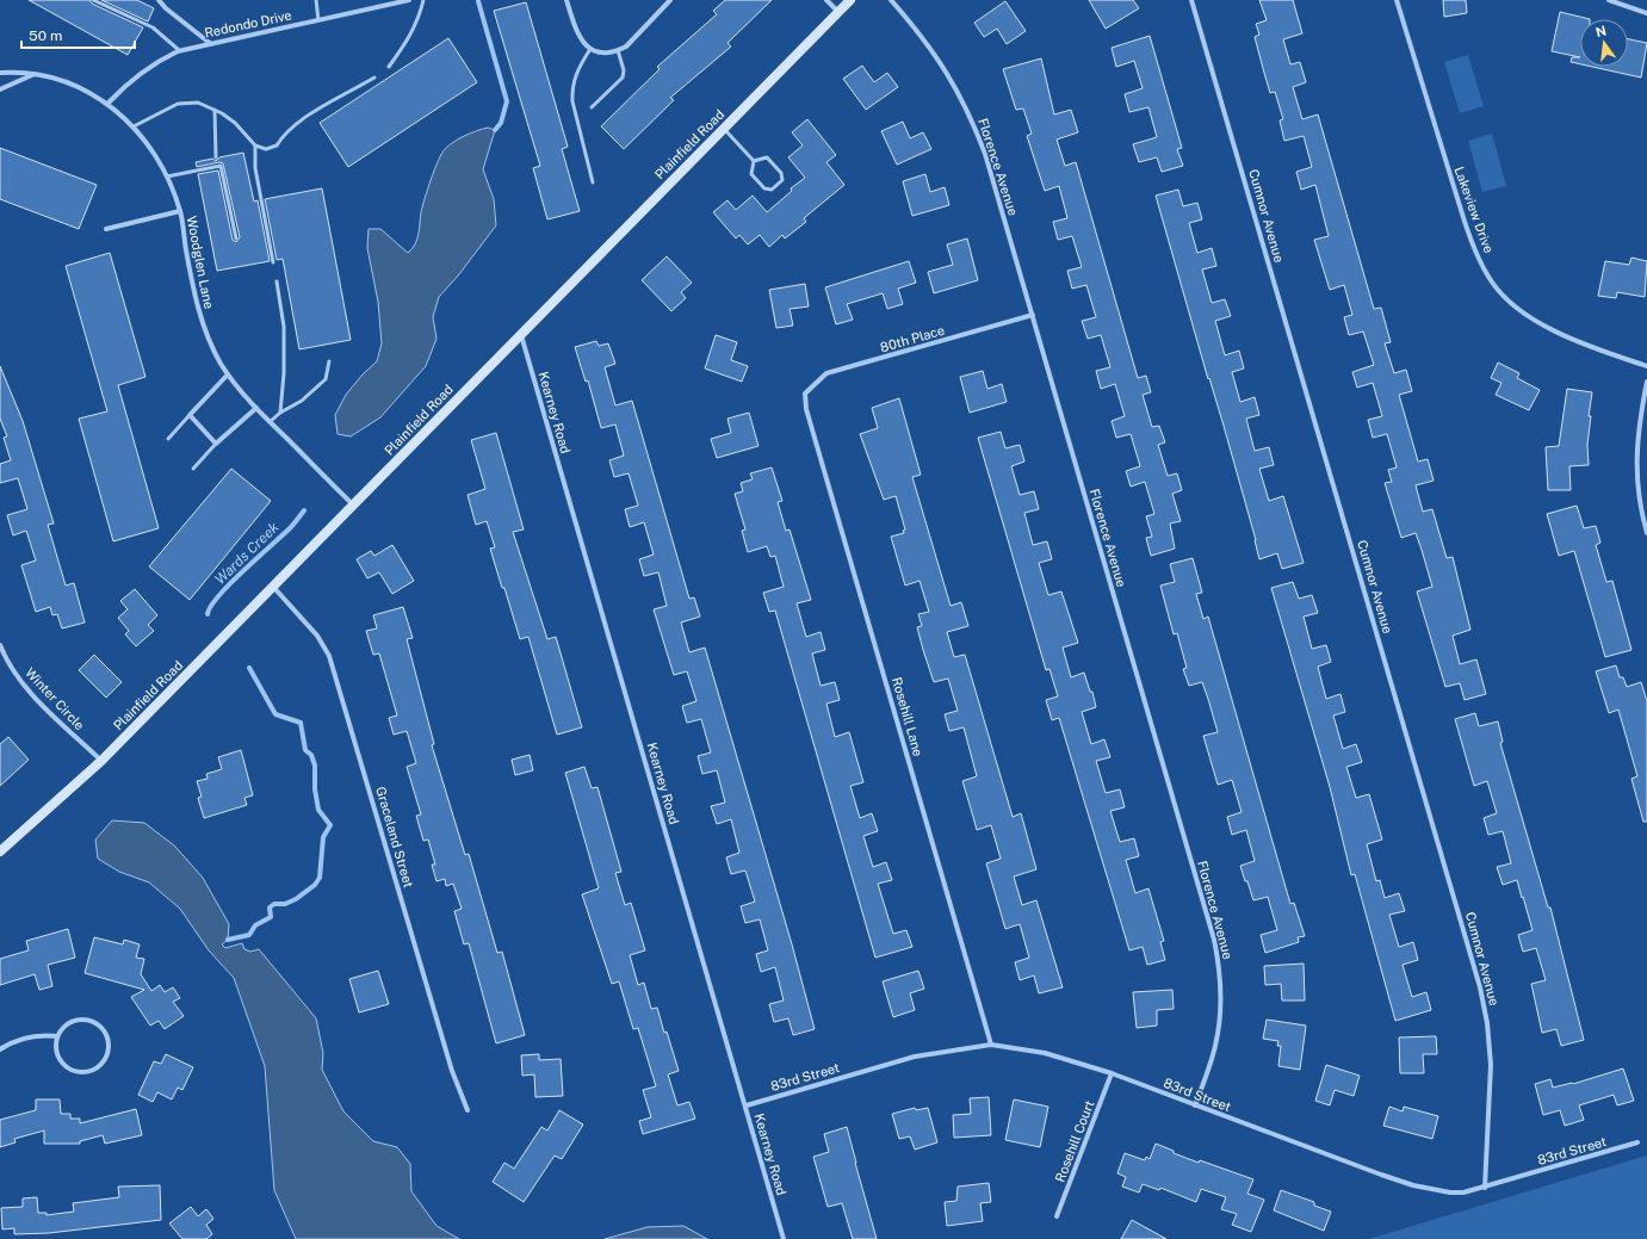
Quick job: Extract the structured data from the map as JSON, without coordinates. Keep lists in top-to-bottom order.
{
  "streets": {
    "main road": ["Plainfield Road"],
    "street": [
      "Redondo Drive",
      "Florence Avenue",
      "Lakeview Drive",
      "Cumnor Avenue",
      "Woodglen Lane",
      "80th Place",
      "Kearney Road",
      "Winter Circle",
      "Rosehill Lane",
      "Graceland Street",
      "83rd Street",
      "Rosehill Court"
    ]
  },
  "crossings": [
    ["Redondo Drive", "Woodglen Lane"],
    ["Plainfield Road", "Woodglen Lane"],
    ["Plainfield Road", "Kearney Road"],
    ["Plainfield Road", "Winter Circle"],
    ["Plainfield Road", "Graceland Street"],
    ["Florence Avenue", "80th Place"],
    ["Florence Avenue", "83rd Street"],
    ["Cumnor Avenue", "83rd Street"],
    ["80th Place", "Rosehill Lane"],
    ["Kearney Road", "83rd Street"],
    ["Rosehill Lane", "83rd Street"],
    ["83rd Street", "Rosehill Court"]
  ],
  "water": ["Wards Creek"],
  "scale_bar": "50 m",
  "north": "top"
}
